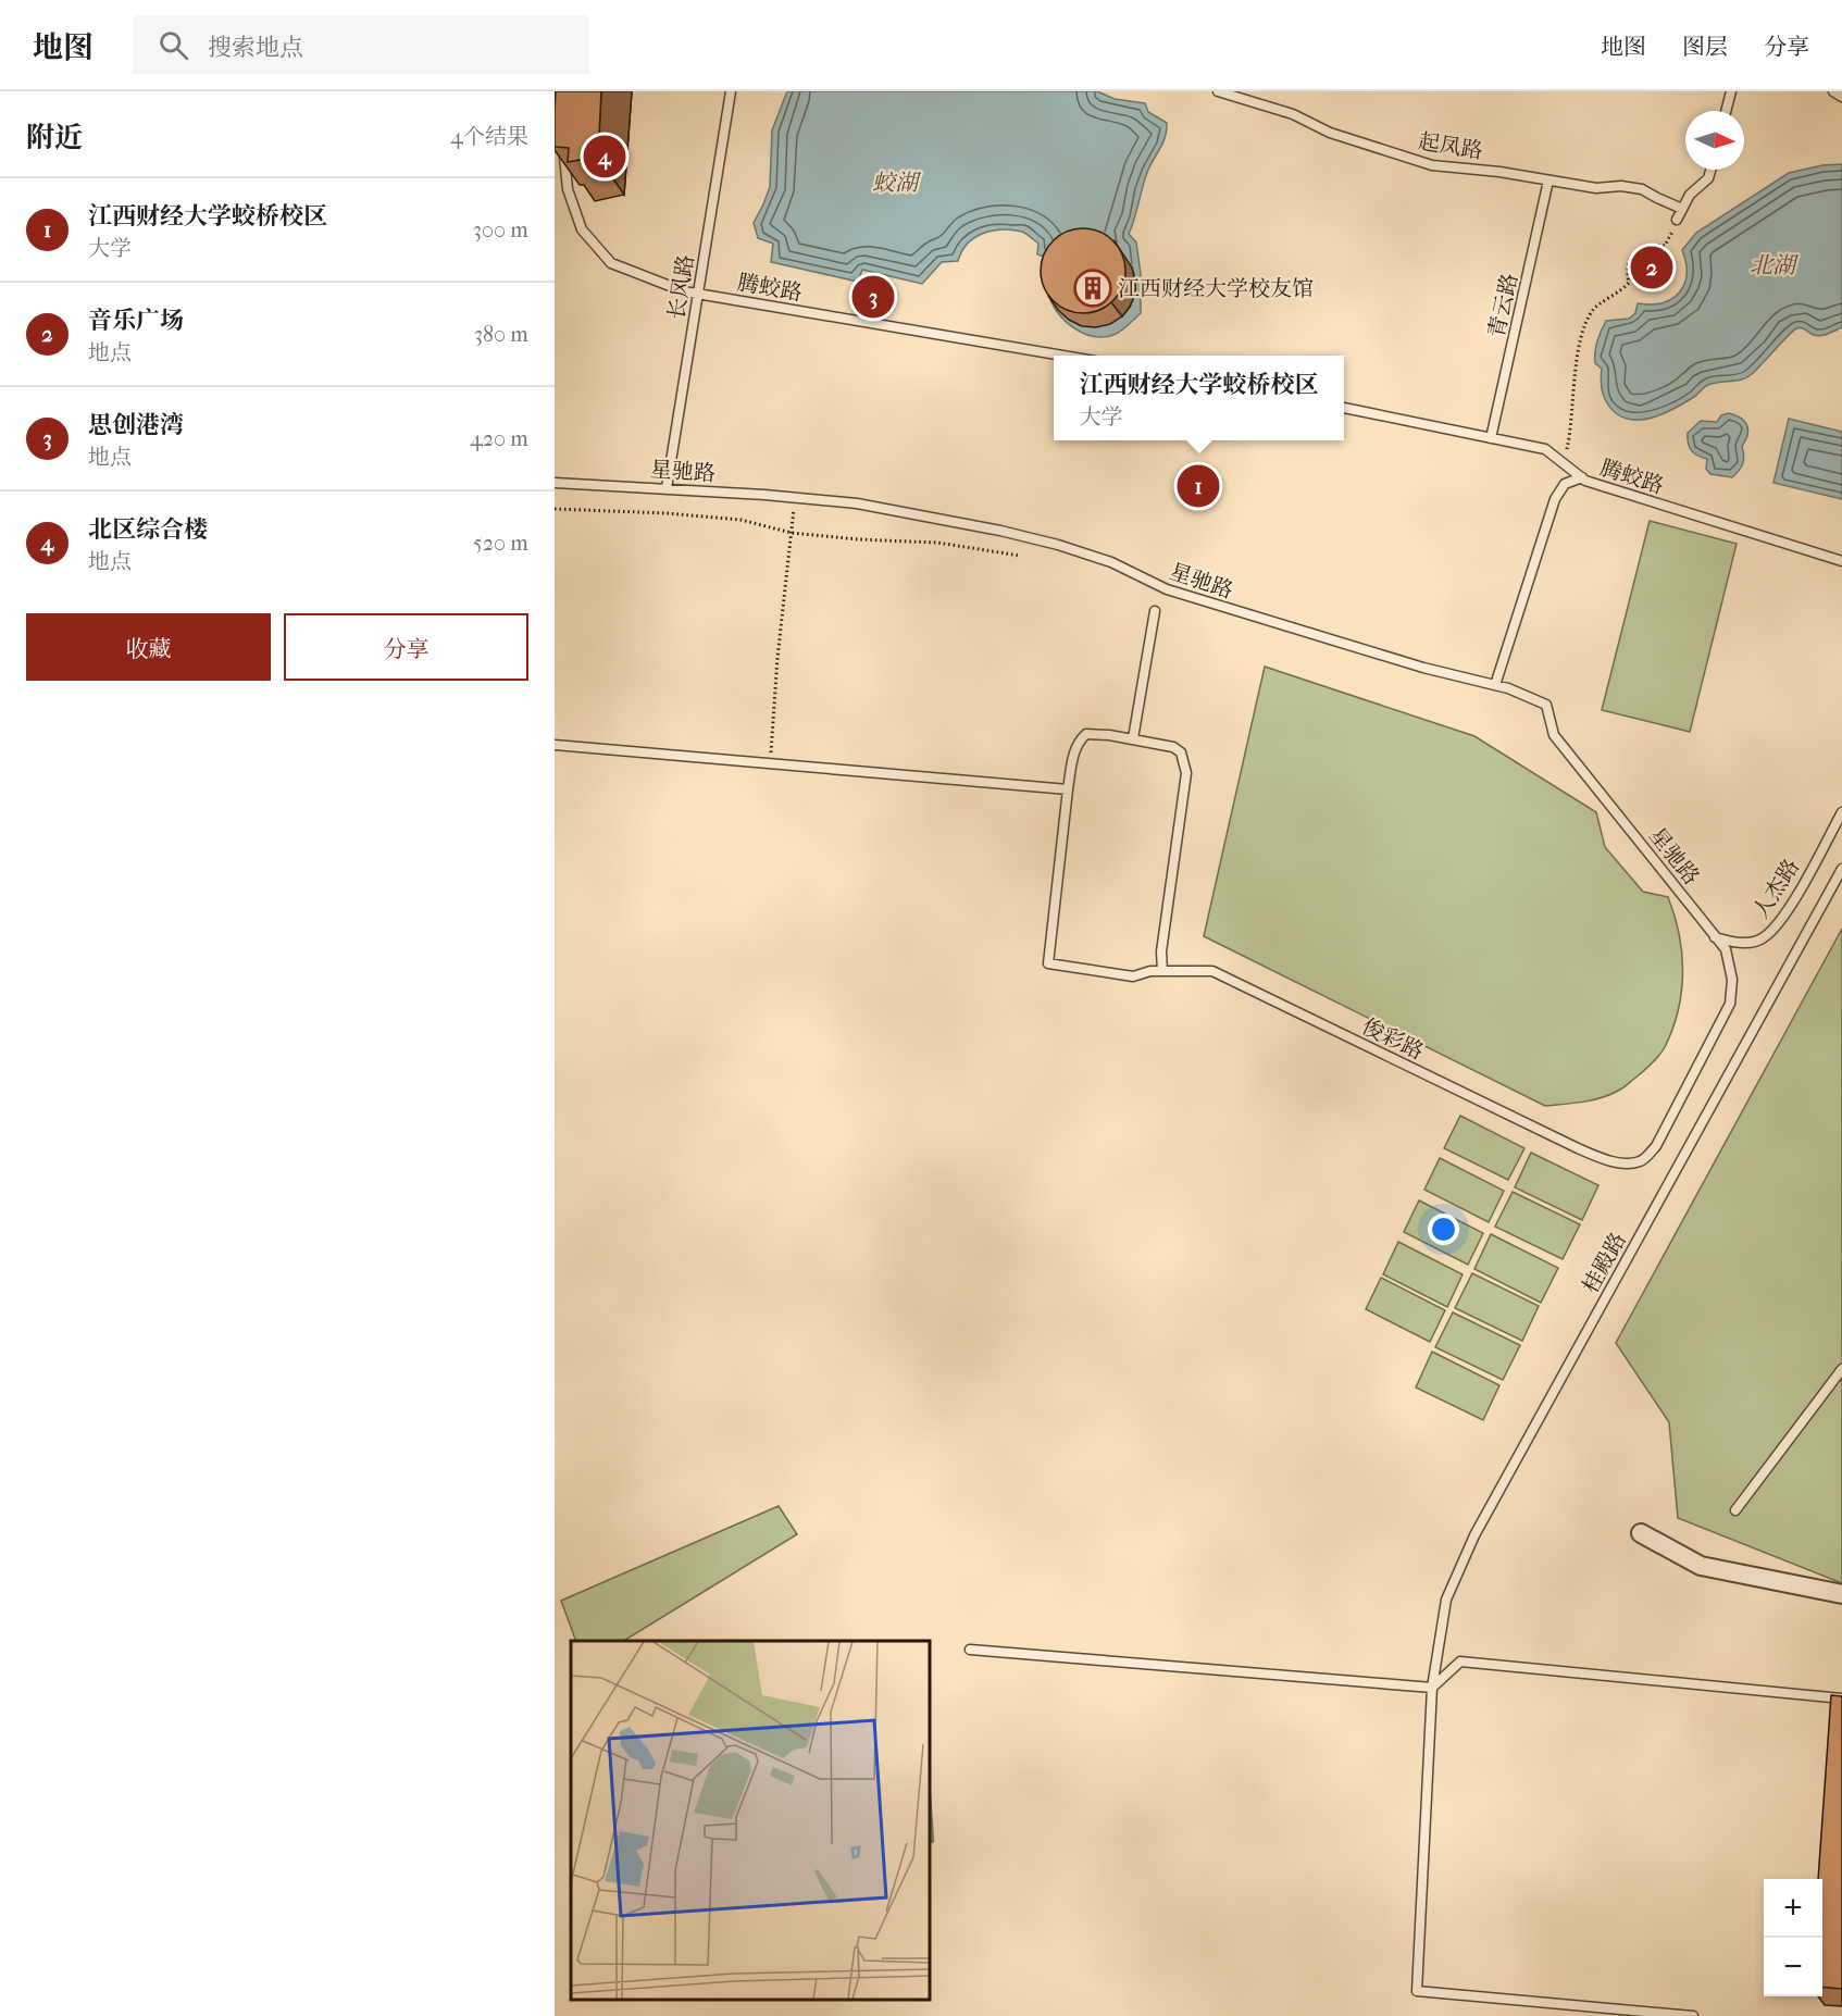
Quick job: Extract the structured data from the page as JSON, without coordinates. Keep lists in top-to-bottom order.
{
  "streets": {
    "lane": [
      "起凤路",
      "长风路",
      "腾蛟路",
      "青云路",
      "星驰路",
      "人杰路",
      "俊彩路",
      "桂殿路"
    ]
  },
  "crossings": [
    ["起凤路", "青云路"],
    ["长风路", "腾蛟路"],
    ["长风路", "星驰路"],
    ["腾蛟路", "青云路"],
    ["星驰路", "人杰路"],
    ["星驰路", "俊彩路"],
    ["人杰路", "俊彩路"]
  ],
  "water": ["蛟湖", "北湖"],
  "places": {
    "building": ["江西财经大学校友馆"]
  },
  "north": "right",
  "page": {
    "header": "地图",
    "search": "搜索地点",
    "nav": ["地图", "图层", "分享"],
    "heading": ["附近", "4个结果"],
    "pins": [
      "4",
      "2",
      "3",
      "1"
    ],
    "list": [
      {
        "mark": "1",
        "name": "江西财经大学蛟桥校区",
        "note": "大学",
        "value": "300 m"
      },
      {
        "mark": "2",
        "name": "音乐广场",
        "note": "地点",
        "value": "380 m"
      },
      {
        "mark": "3",
        "name": "思创港湾",
        "note": "地点",
        "value": "420 m"
      },
      {
        "mark": "4",
        "name": "北区综合楼",
        "note": "地点",
        "value": "520 m"
      }
    ],
    "popup": ["江西财经大学蛟桥校区", "大学"],
    "buttons": ["收藏", "分享"],
    "map_buttons": ["+", "−"]
  }
}
